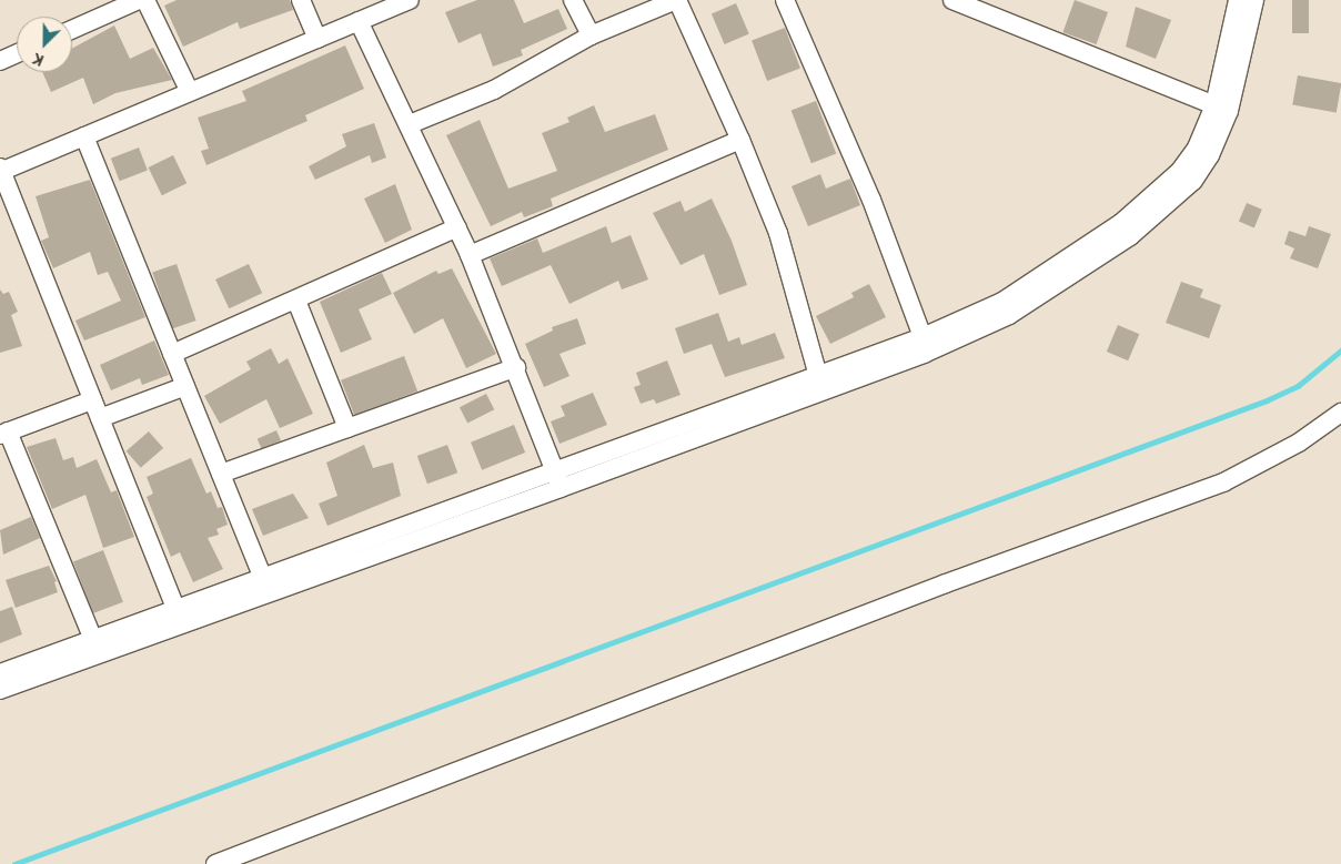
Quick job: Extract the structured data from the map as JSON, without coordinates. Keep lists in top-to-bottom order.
{
  "north": "bottom left"
}
